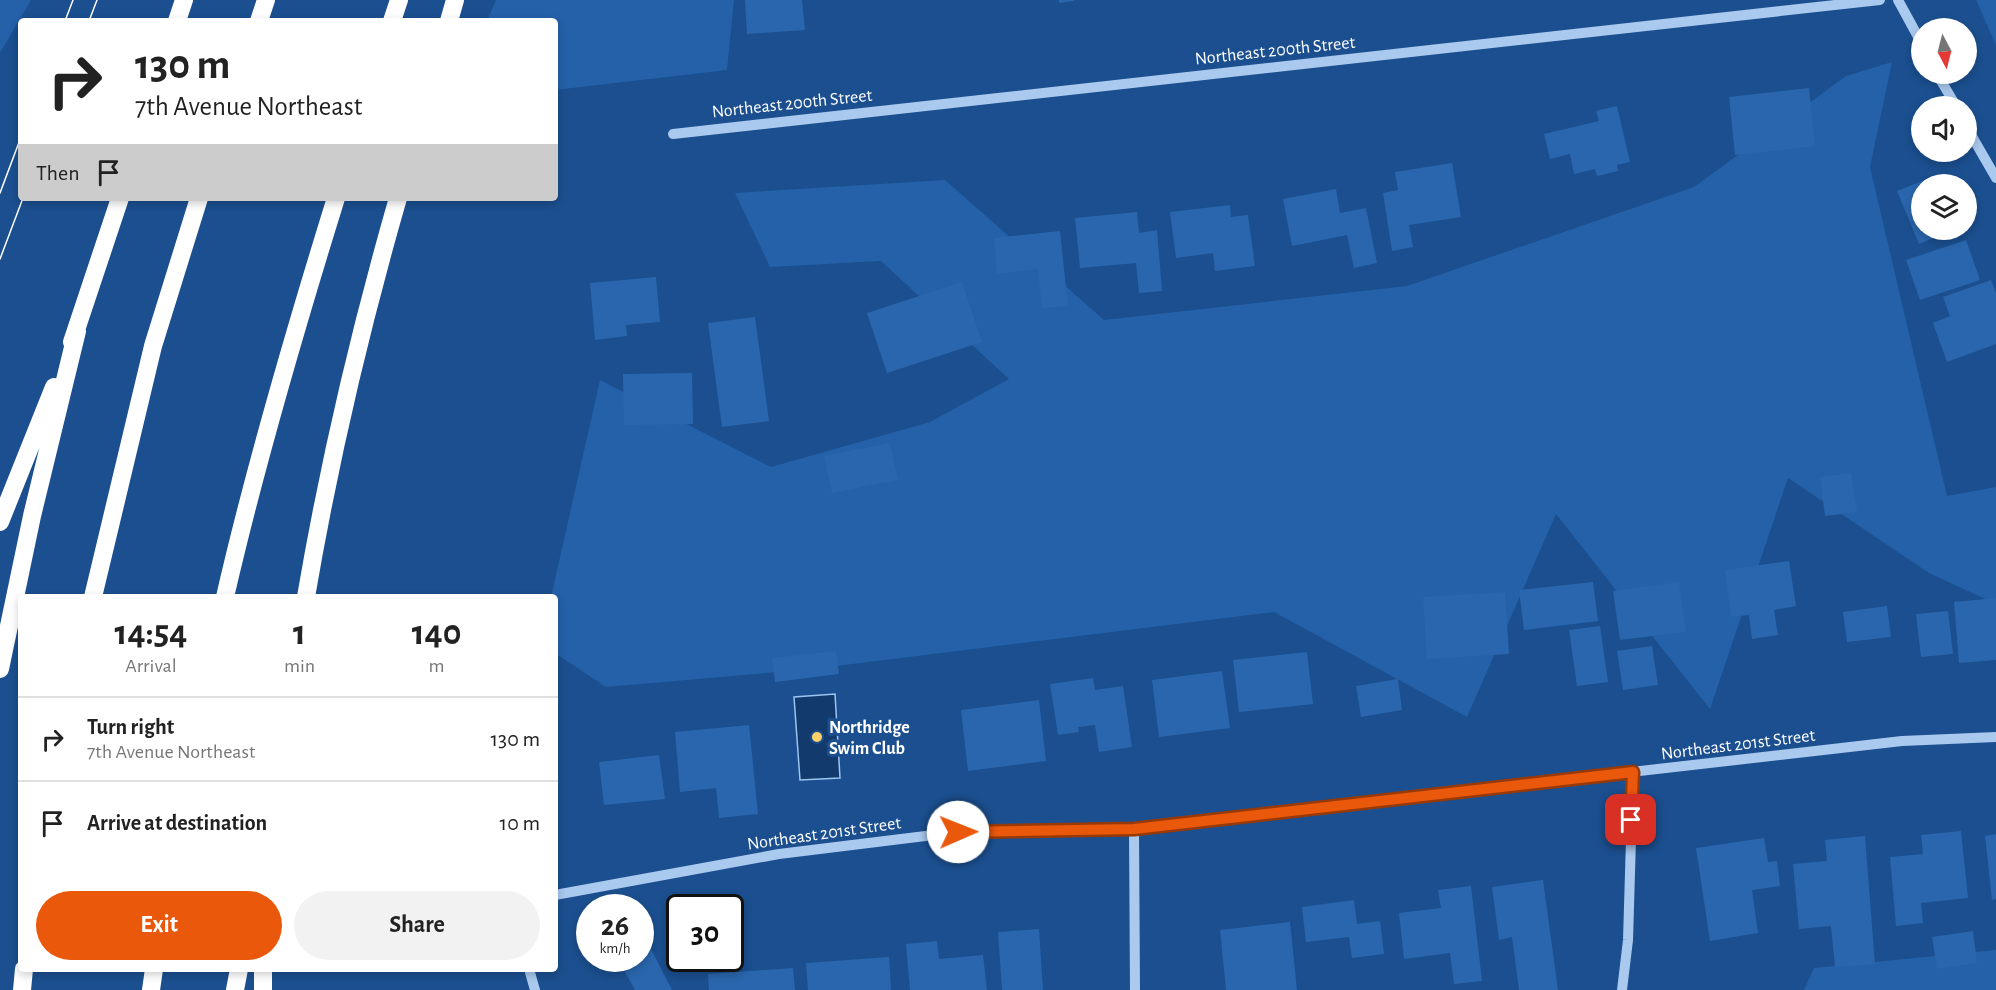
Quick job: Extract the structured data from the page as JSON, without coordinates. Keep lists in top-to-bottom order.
{
  "streets": {
    "street": ["Northeast 200th Street", "Northeast 201st Street"]
  },
  "places": ["Northridge Swim Club"],
  "north": "bottom",
  "page": {
    "turn": ["130 m", "7th Avenue Northeast"],
    "then": "Then",
    "eta": [
      "14:54",
      "Arrival",
      "1",
      "min",
      "140",
      "m"
    ],
    "list": [
      {
        "name": "Turn right",
        "note": "7th Avenue Northeast",
        "value": "130 m"
      },
      {
        "name": "Arrive at destination",
        "value": "10 m"
      }
    ],
    "buttons": ["Exit", "Share"],
    "speed": "26 km/h",
    "limit": "30"
  }
}
